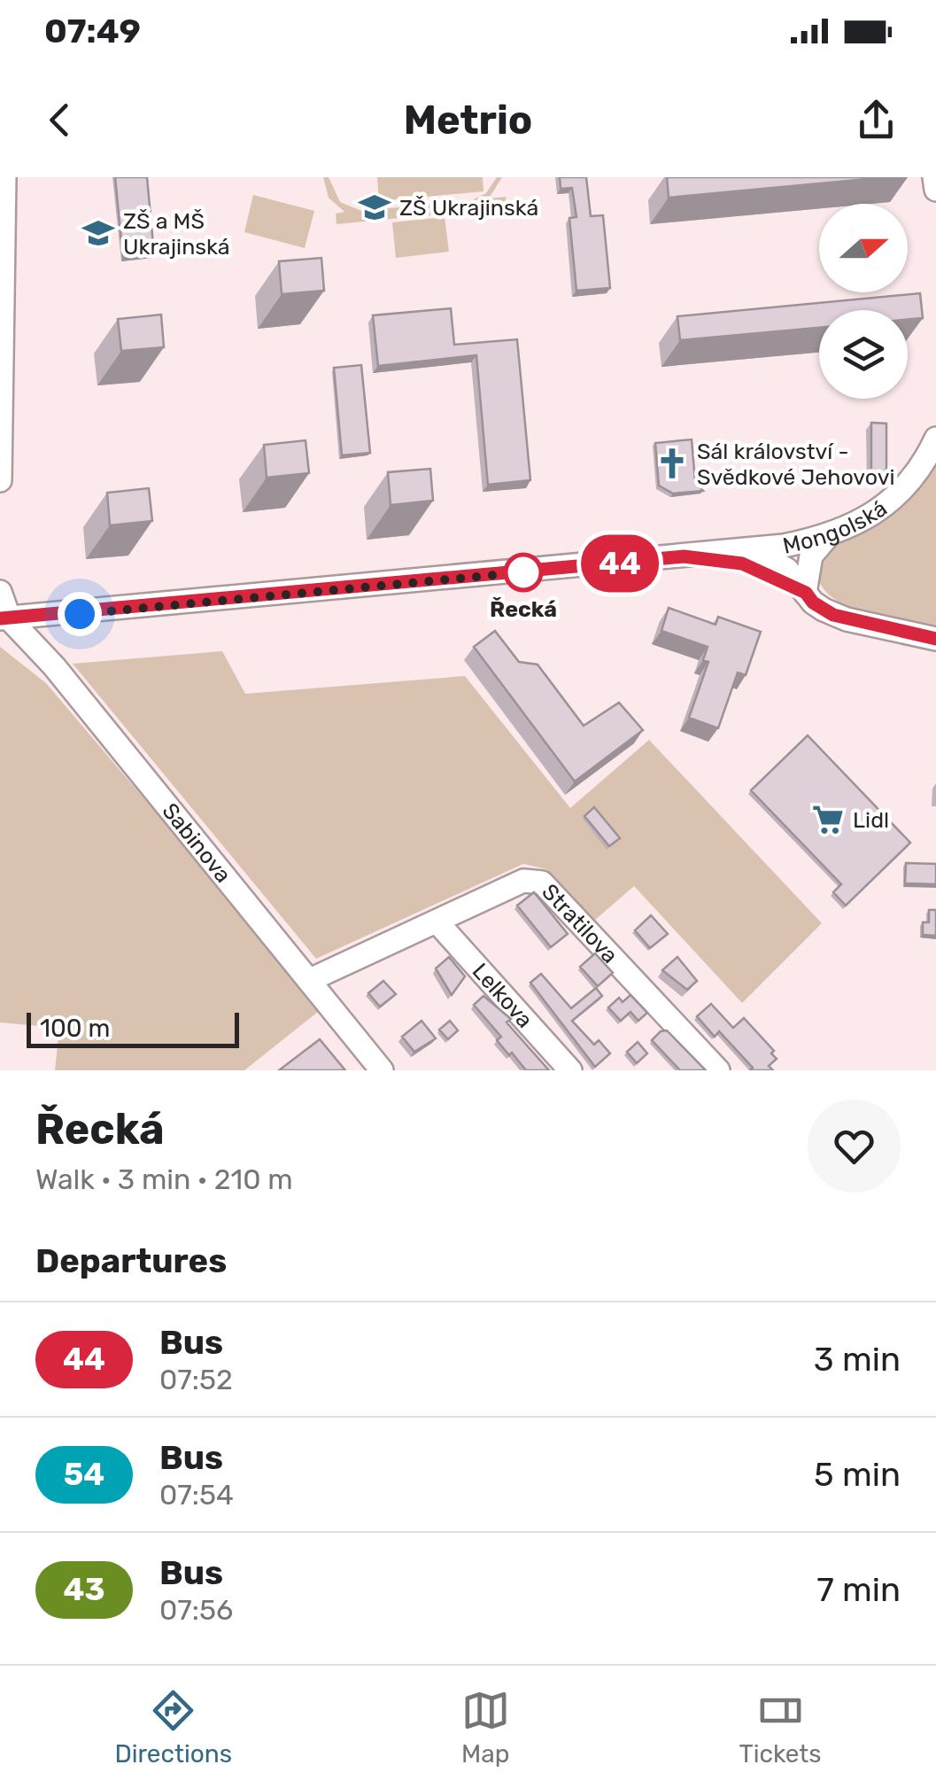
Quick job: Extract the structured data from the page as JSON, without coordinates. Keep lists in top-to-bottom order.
{
  "streets": {
    "street": [
      "Mongolská",
      "Sabinova",
      "Stratilova",
      "Lelkova"
    ]
  },
  "crossings": [
    ["Mongolská", "Sabinova"],
    ["Sabinova", "Stratilova"],
    ["Stratilova", "Lelkova"]
  ],
  "places": {
    "school or university": ["ZŠ Ukrajinská", "ZŠ a MŠ Ukrajinská"],
    "church": ["Sál království - Svědkové Jehovovi"],
    "other": ["Řecká"],
    "supermarket": ["Lidl"]
  },
  "lines": ["bus line 44"],
  "scale_bar": "100 m",
  "north": "right",
  "page": {
    "status": "07:49",
    "header": "Metrio",
    "on_map": "44",
    "scale": "100 m",
    "heading": [
      ["Řecká", "Walk · 3 min · 210 m"],
      "Departures"
    ],
    "list": [
      {
        "mark": "44",
        "name": "Bus",
        "note": "07:52",
        "value": "3 min"
      },
      {
        "mark": "54",
        "name": "Bus",
        "note": "07:54",
        "value": "5 min"
      },
      {
        "mark": "43",
        "name": "Bus",
        "note": "07:56",
        "value": "7 min"
      }
    ],
    "tabs": ["Directions", "Map", "Tickets"]
  }
}
